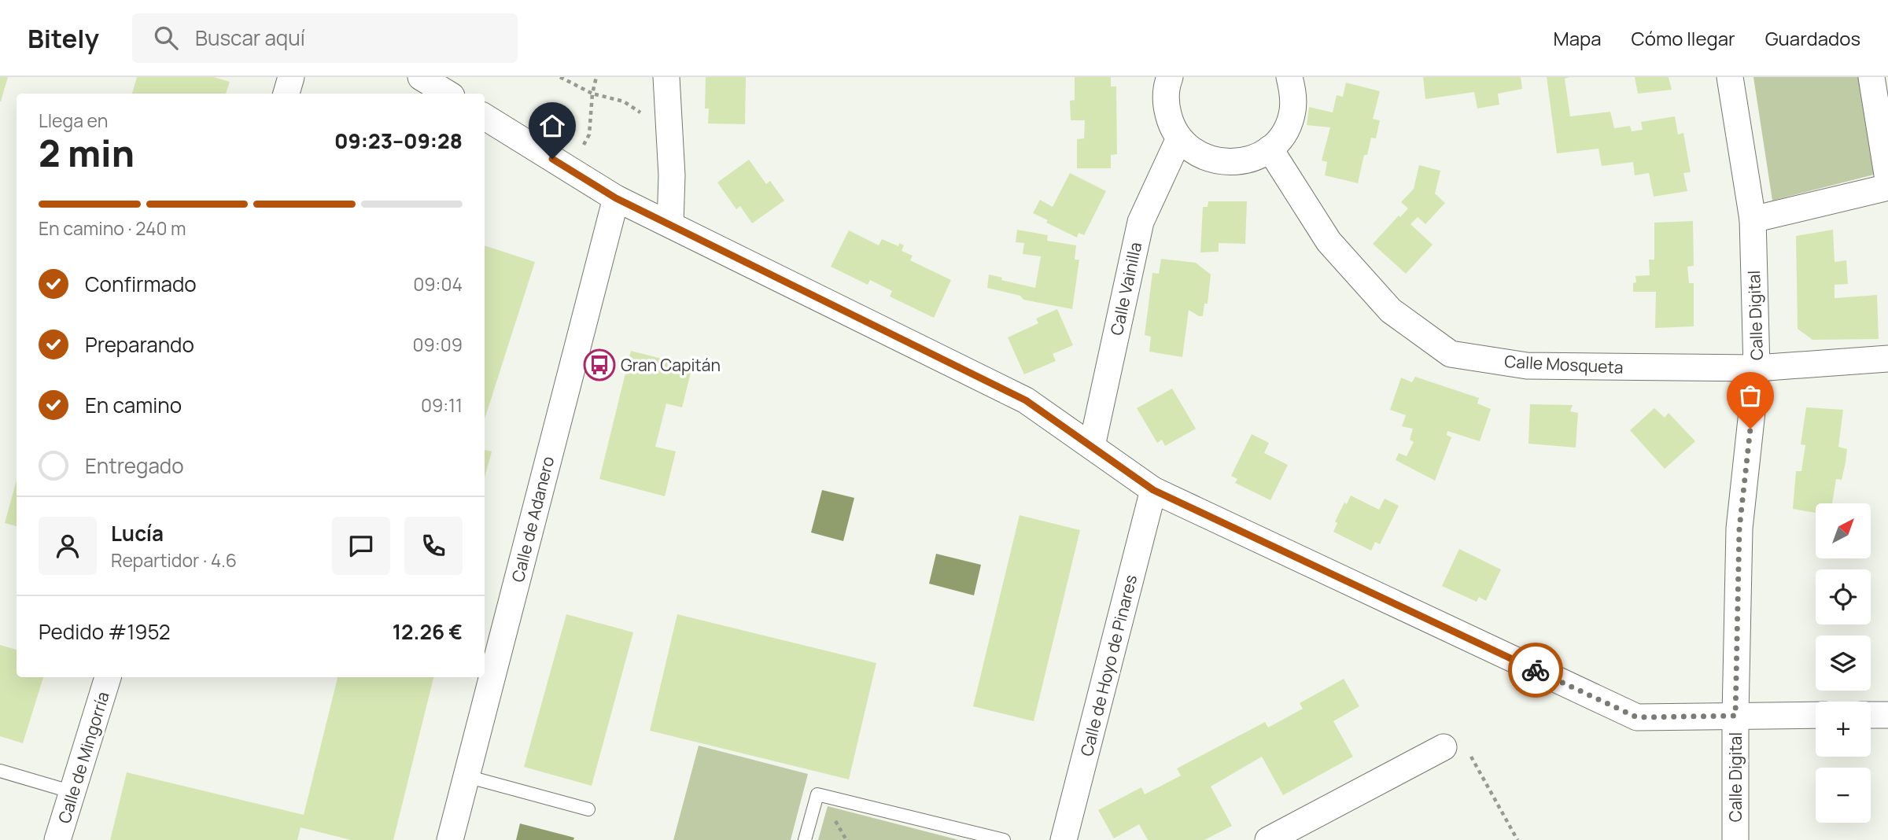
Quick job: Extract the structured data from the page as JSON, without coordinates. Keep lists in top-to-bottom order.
{
  "streets": {
    "street": [
      "Calle Vainilla",
      "Calle Digital",
      "Calle Mosqueta",
      "Calle de Adanero",
      "Calle de Hoyo de Pinares",
      "Calle de Mingorría"
    ]
  },
  "crossings": [
    ["Calle Digital", "Calle Mosqueta"]
  ],
  "places": {
    "bus stop": ["Gran Capitán"]
  },
  "north": "top right",
  "page": {
    "header": "Bitely",
    "search": "Buscar aquí",
    "nav": ["Mapa", "Cómo llegar", "Guardados"],
    "heading": ["2 min", "Llega en", "09:23–09:28"],
    "panel": [
      "Lucía",
      "Repartidor · 4.6",
      "Pedido #1952",
      "12.26 €"
    ],
    "bar": "En camino · 240 m",
    "list": [
      ["Confirmado", "09:04"],
      ["Preparando", "09:09"],
      ["En camino", "09:11"],
      "Entregado"
    ],
    "map_buttons": ["+", "−"]
  }
}
